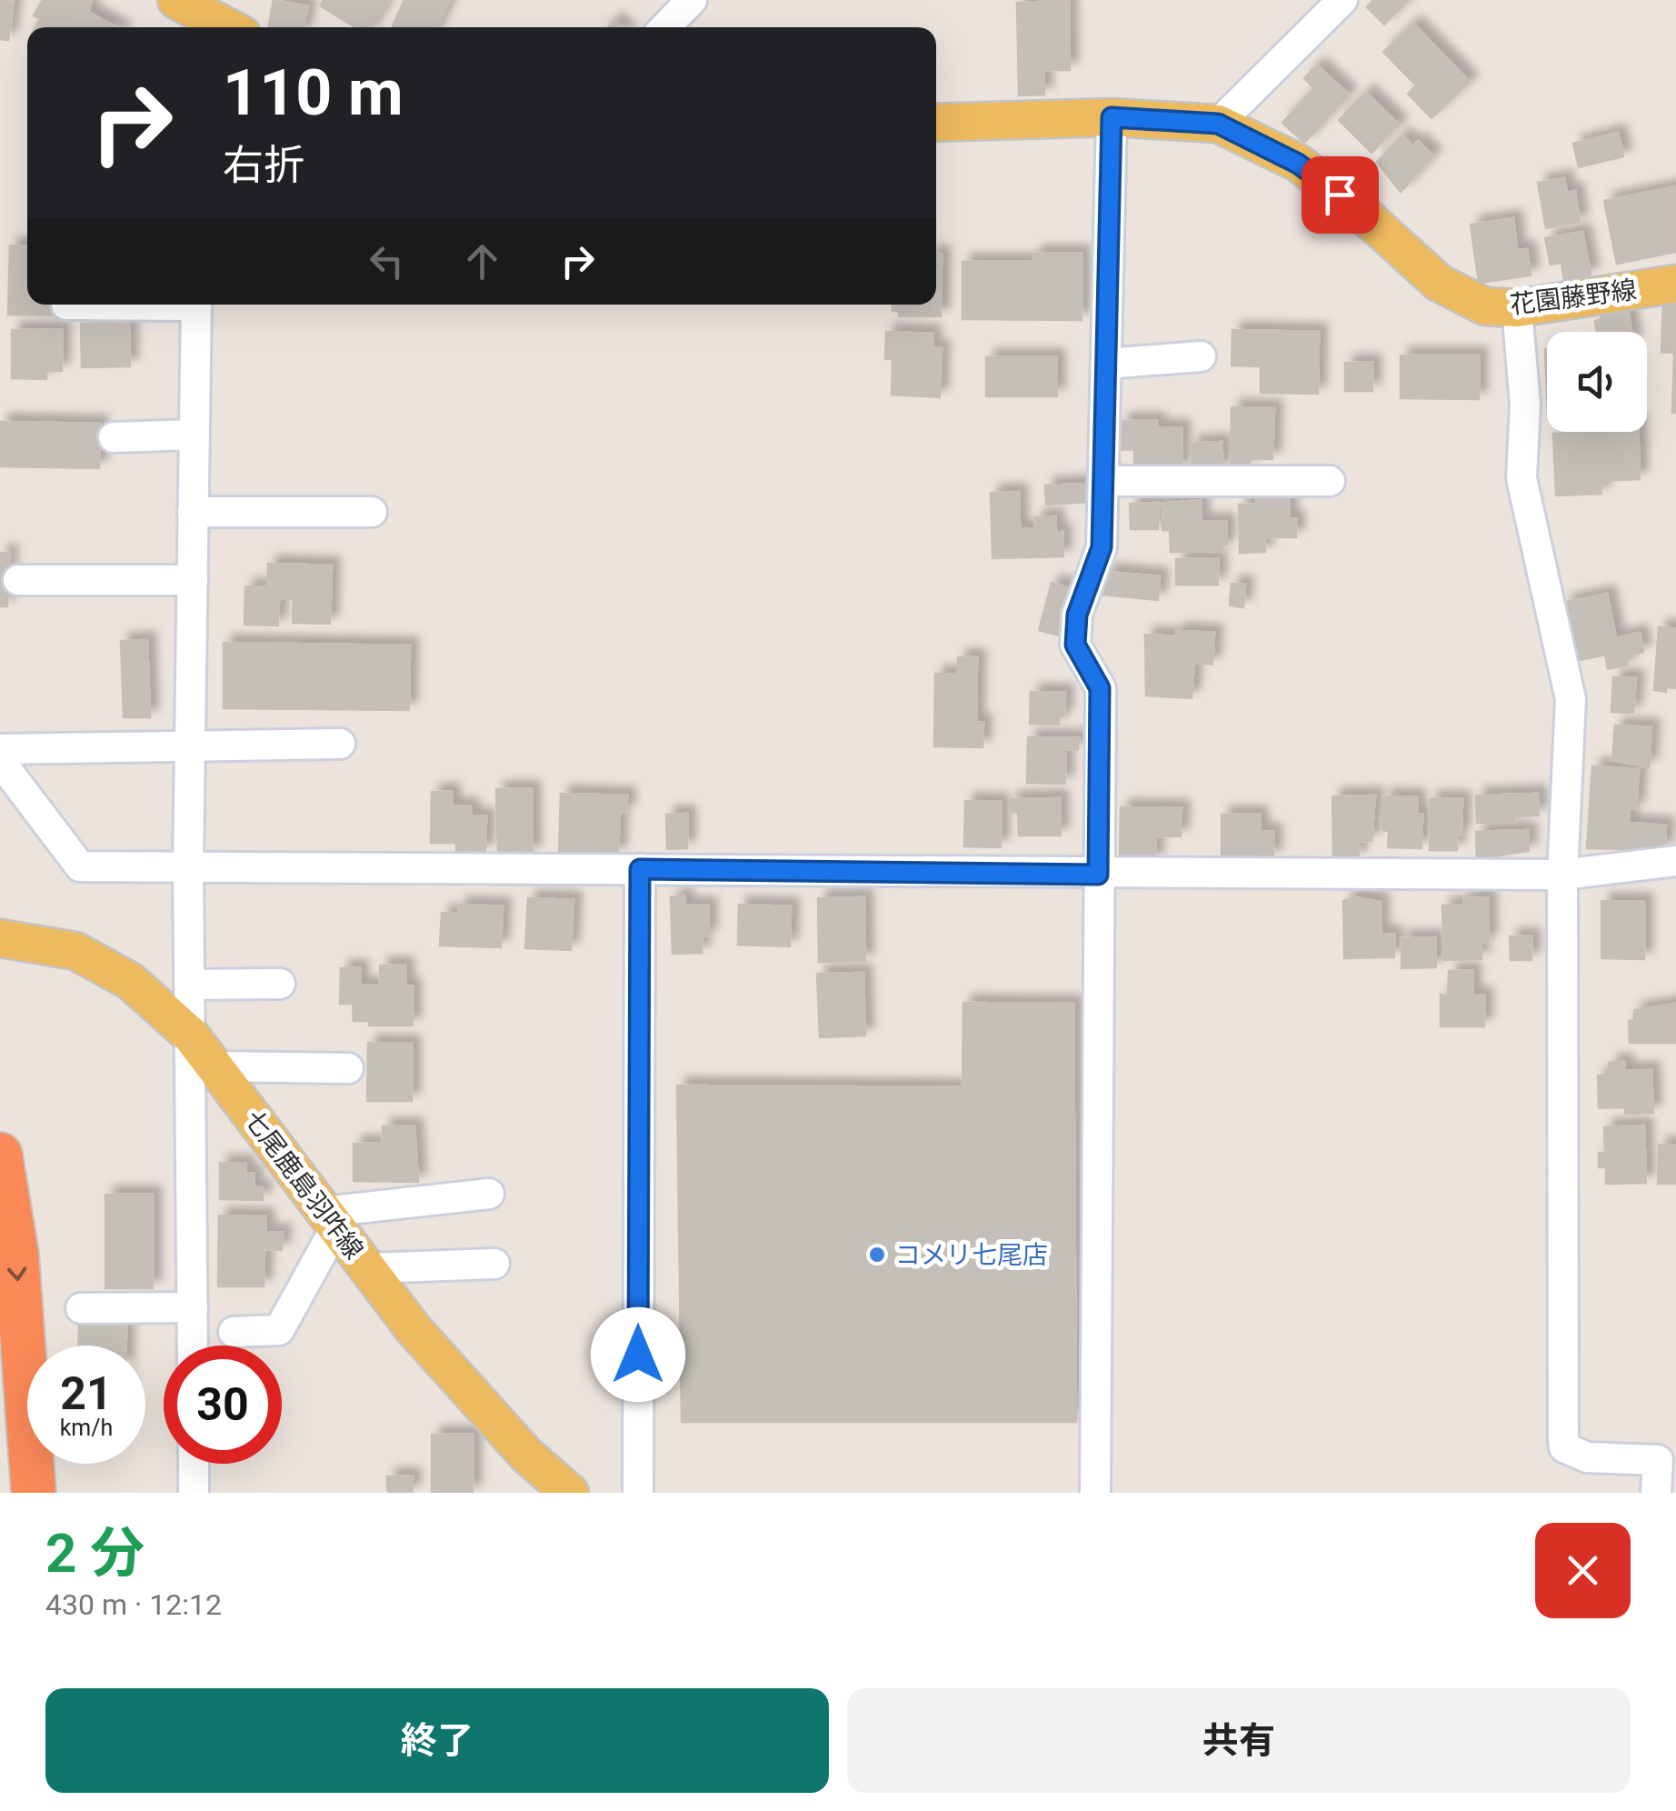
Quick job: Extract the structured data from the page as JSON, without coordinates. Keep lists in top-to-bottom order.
{
  "streets": {
    "main road": ["花園藤野線", "七尾鹿島羽咋線"]
  },
  "places": ["コメリ七尾店"],
  "page": {
    "turn": ["110 m", "右折"],
    "speed": "21 km/h",
    "limit": "30",
    "heading": ["2 分", "430 m · 12:12"],
    "buttons": ["終了", "共有"]
  }
}
